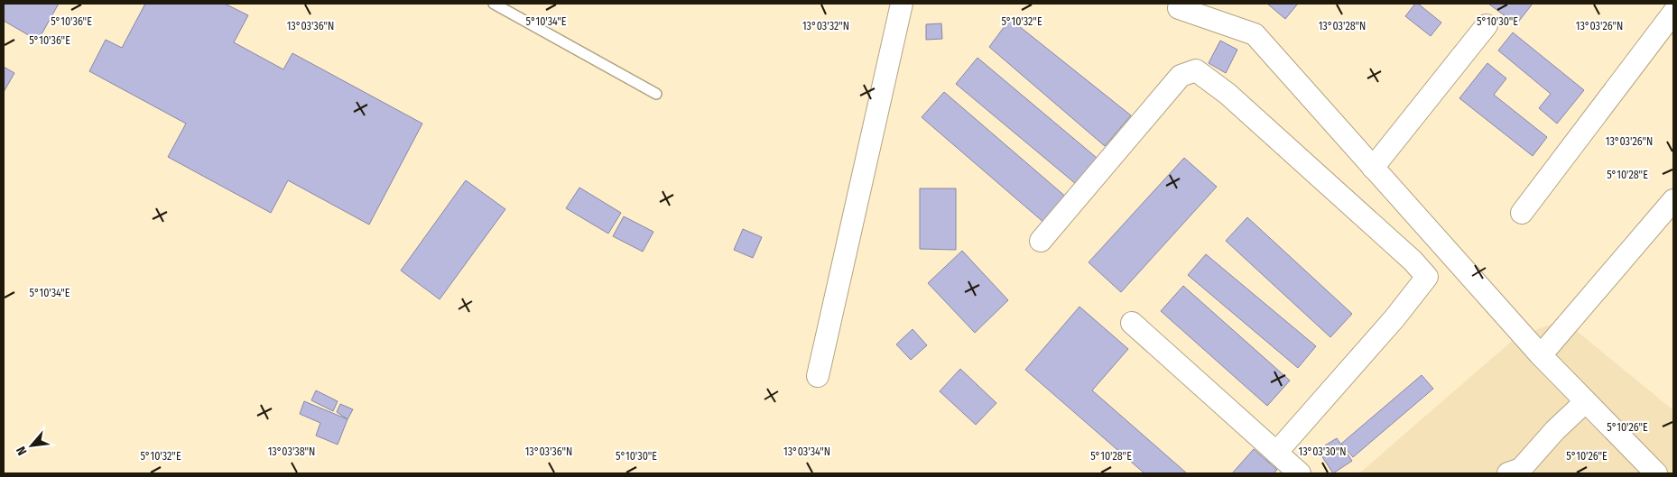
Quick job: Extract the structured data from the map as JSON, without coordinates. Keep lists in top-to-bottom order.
{
  "north": "bottom left",
  "coordinates": [
    "5°10'36\"E",
    "5°10'34\"E",
    "5°10'30\"E",
    "5°10'32\"E",
    "13°03'36\"N",
    "13°03'28\"N",
    "13°03'26\"N",
    "13°03'32\"N",
    "5°10'28\"E",
    "5°10'26\"E",
    "13°03'38\"N",
    "13°03'34\"N",
    "13°03'30\"N"
  ]
}
